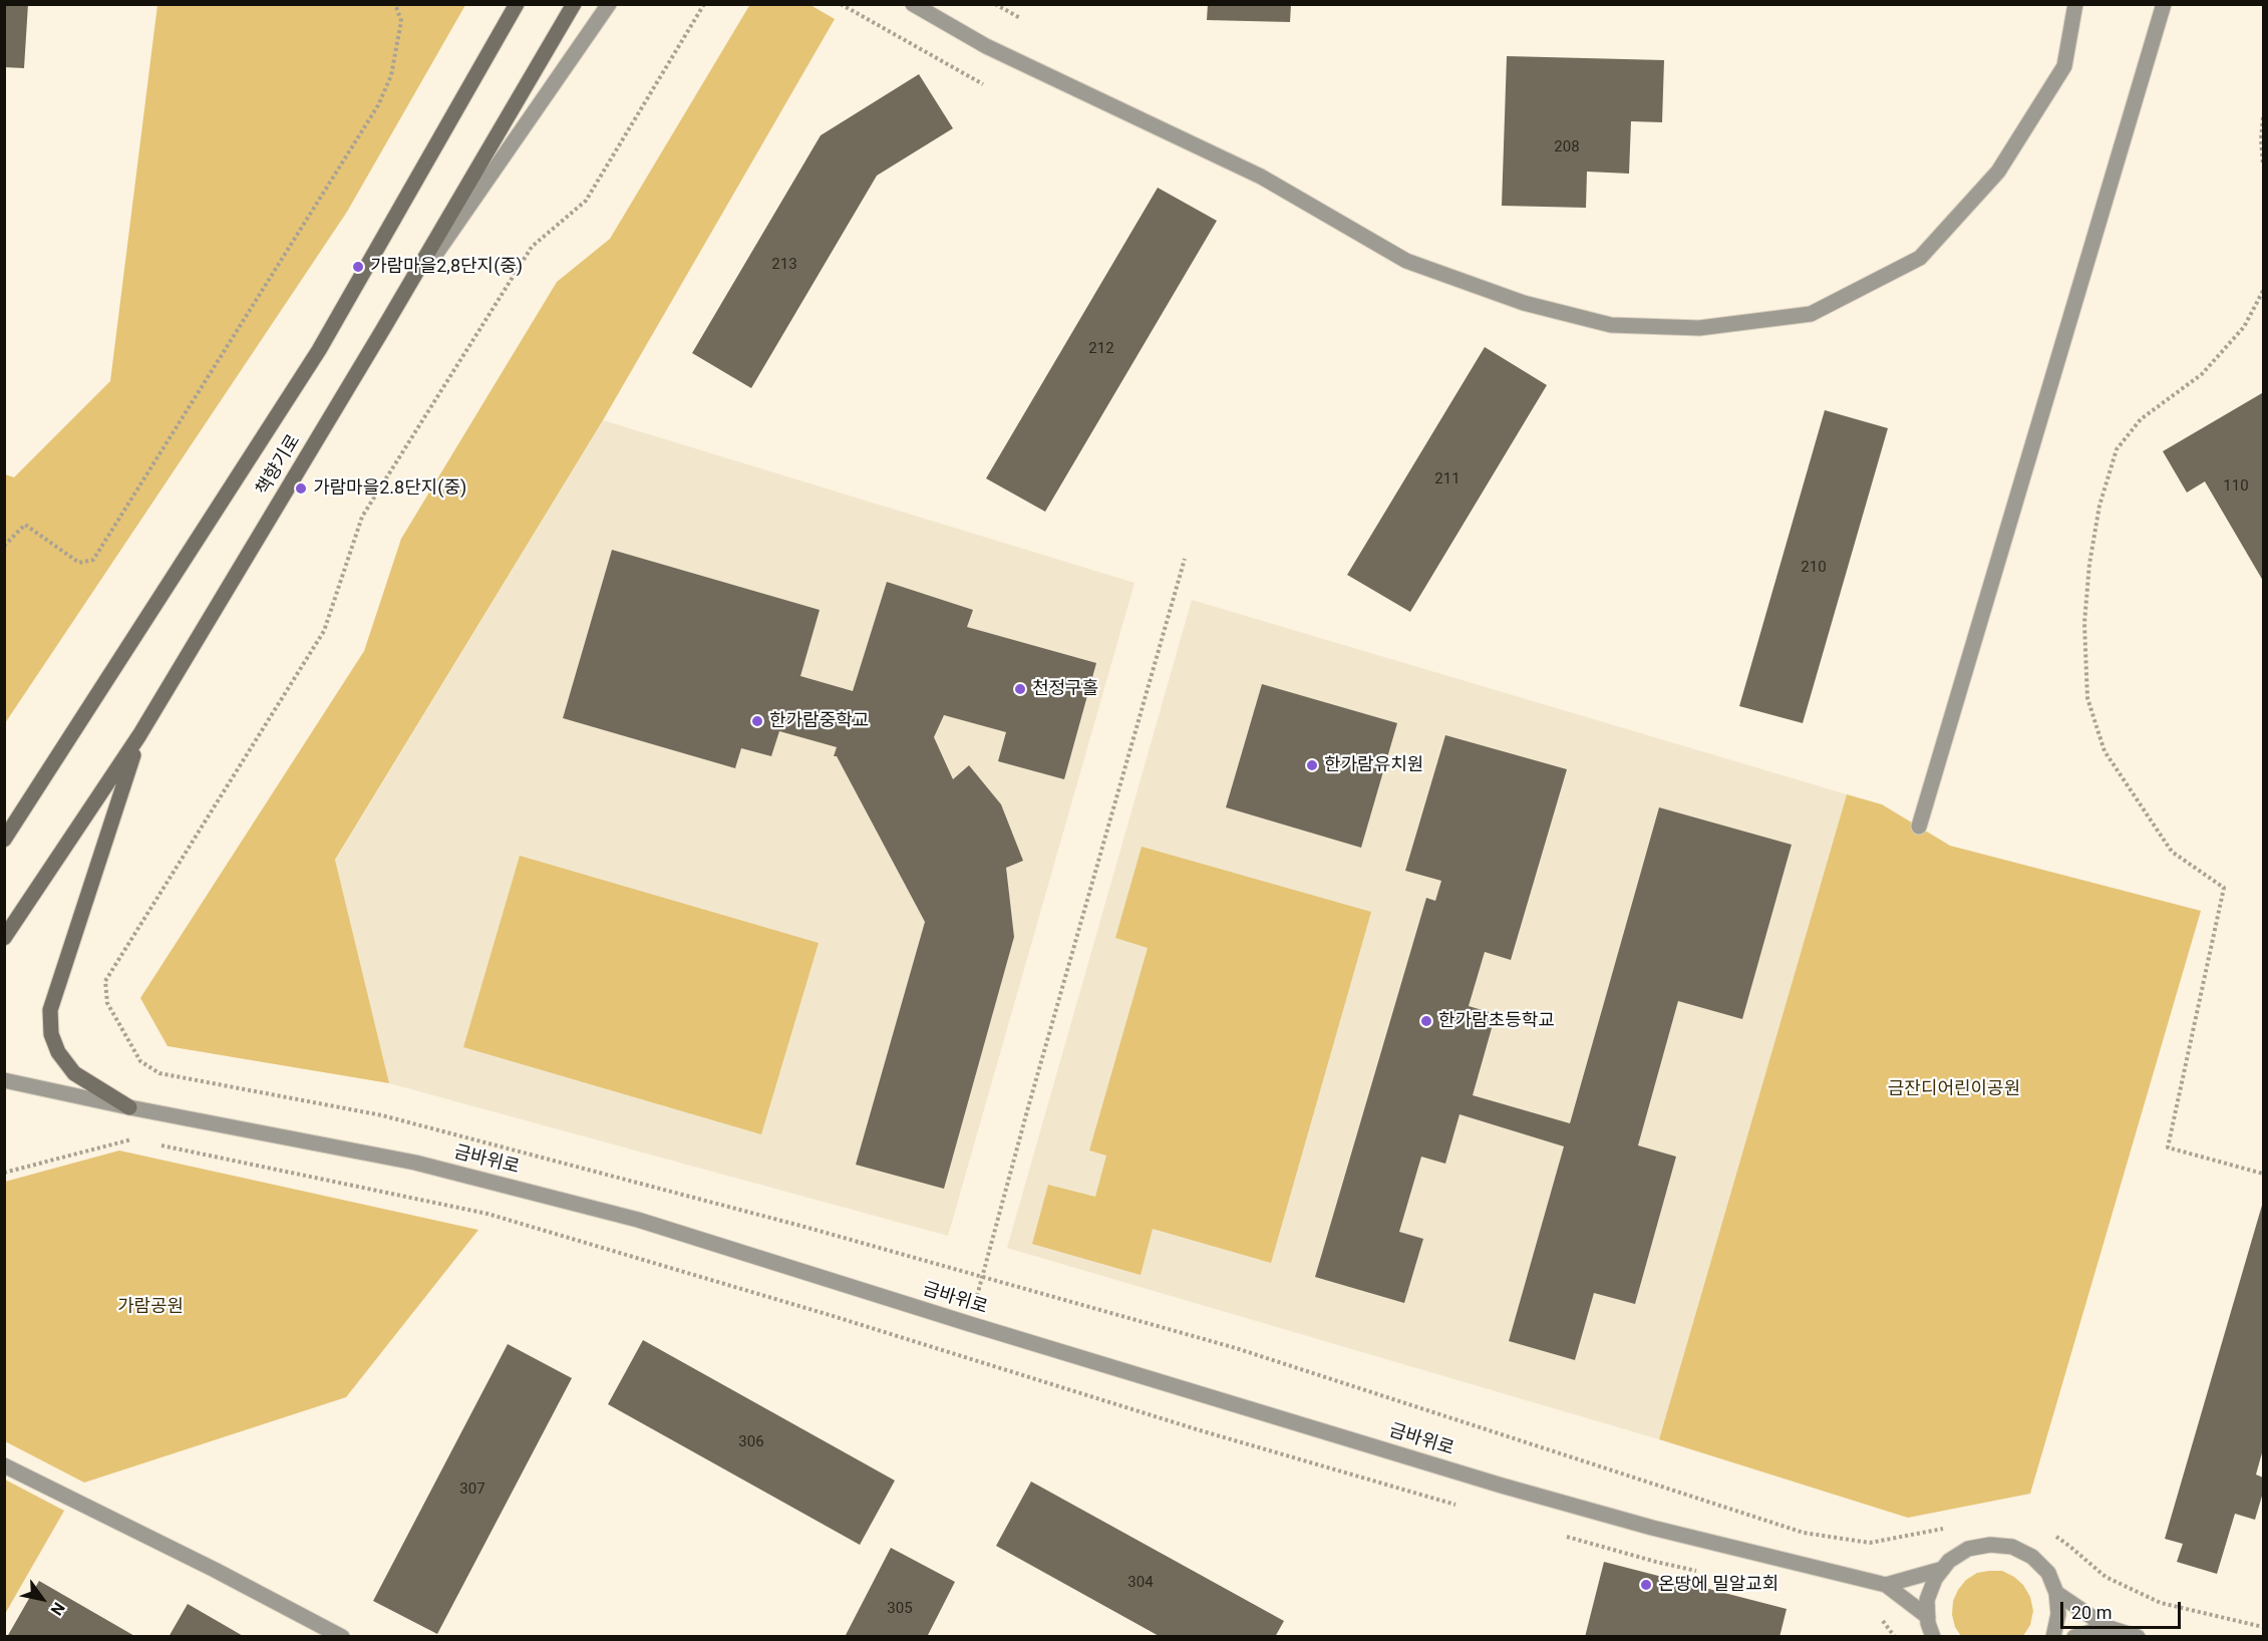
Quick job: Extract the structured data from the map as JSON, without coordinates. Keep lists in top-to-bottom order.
{
  "streets": {
    "main road": ["책향기로"],
    "street": ["금바위로"]
  },
  "parks": ["금잔디어린이공원", "가람공원"],
  "places": [
    "가람마을2,8단지(중)",
    "가람마을2.8단지(중)",
    "천정구홀",
    "한가람중학교",
    "한가람유치원",
    "한가람초등학교",
    "온땅에 밀알교회"
  ],
  "house_numbers": [
    "208",
    "213",
    "212",
    "211",
    "110",
    "210",
    "306",
    "307",
    "304",
    "305"
  ],
  "scale_bar": "20 m",
  "north": "bottom right"
}
